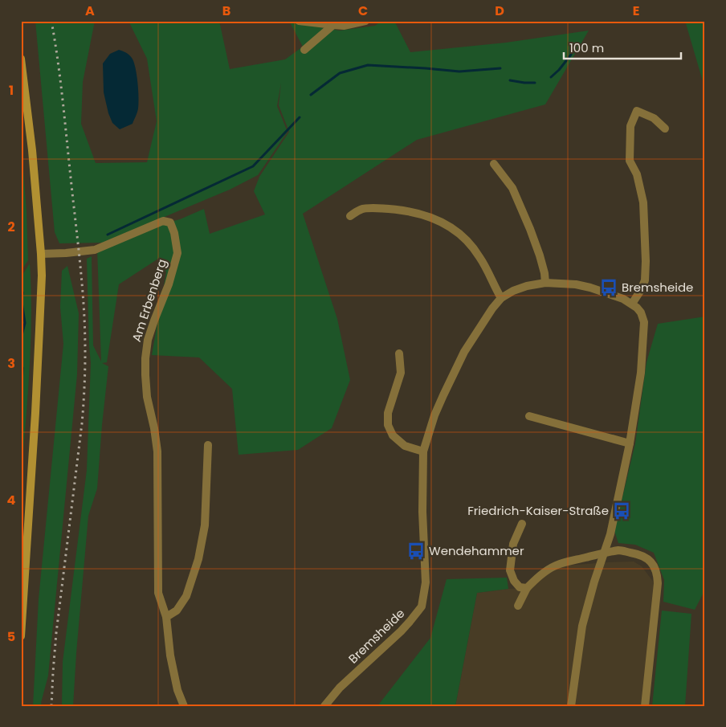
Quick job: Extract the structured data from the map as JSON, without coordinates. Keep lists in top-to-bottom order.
{
  "streets": {
    "street": ["Am Erbenberg", "Bremsheide"]
  },
  "places": {
    "bus stop": ["Bremsheide", "Friedrich-Kaiser-Straße", "Wendehammer"]
  },
  "scale_bar": "100 m",
  "grid": {
    "columns": [
      "A",
      "B",
      "C",
      "D",
      "E"
    ],
    "rows": [
      "1",
      "2",
      "3",
      "4",
      "5"
    ]
  }
}
